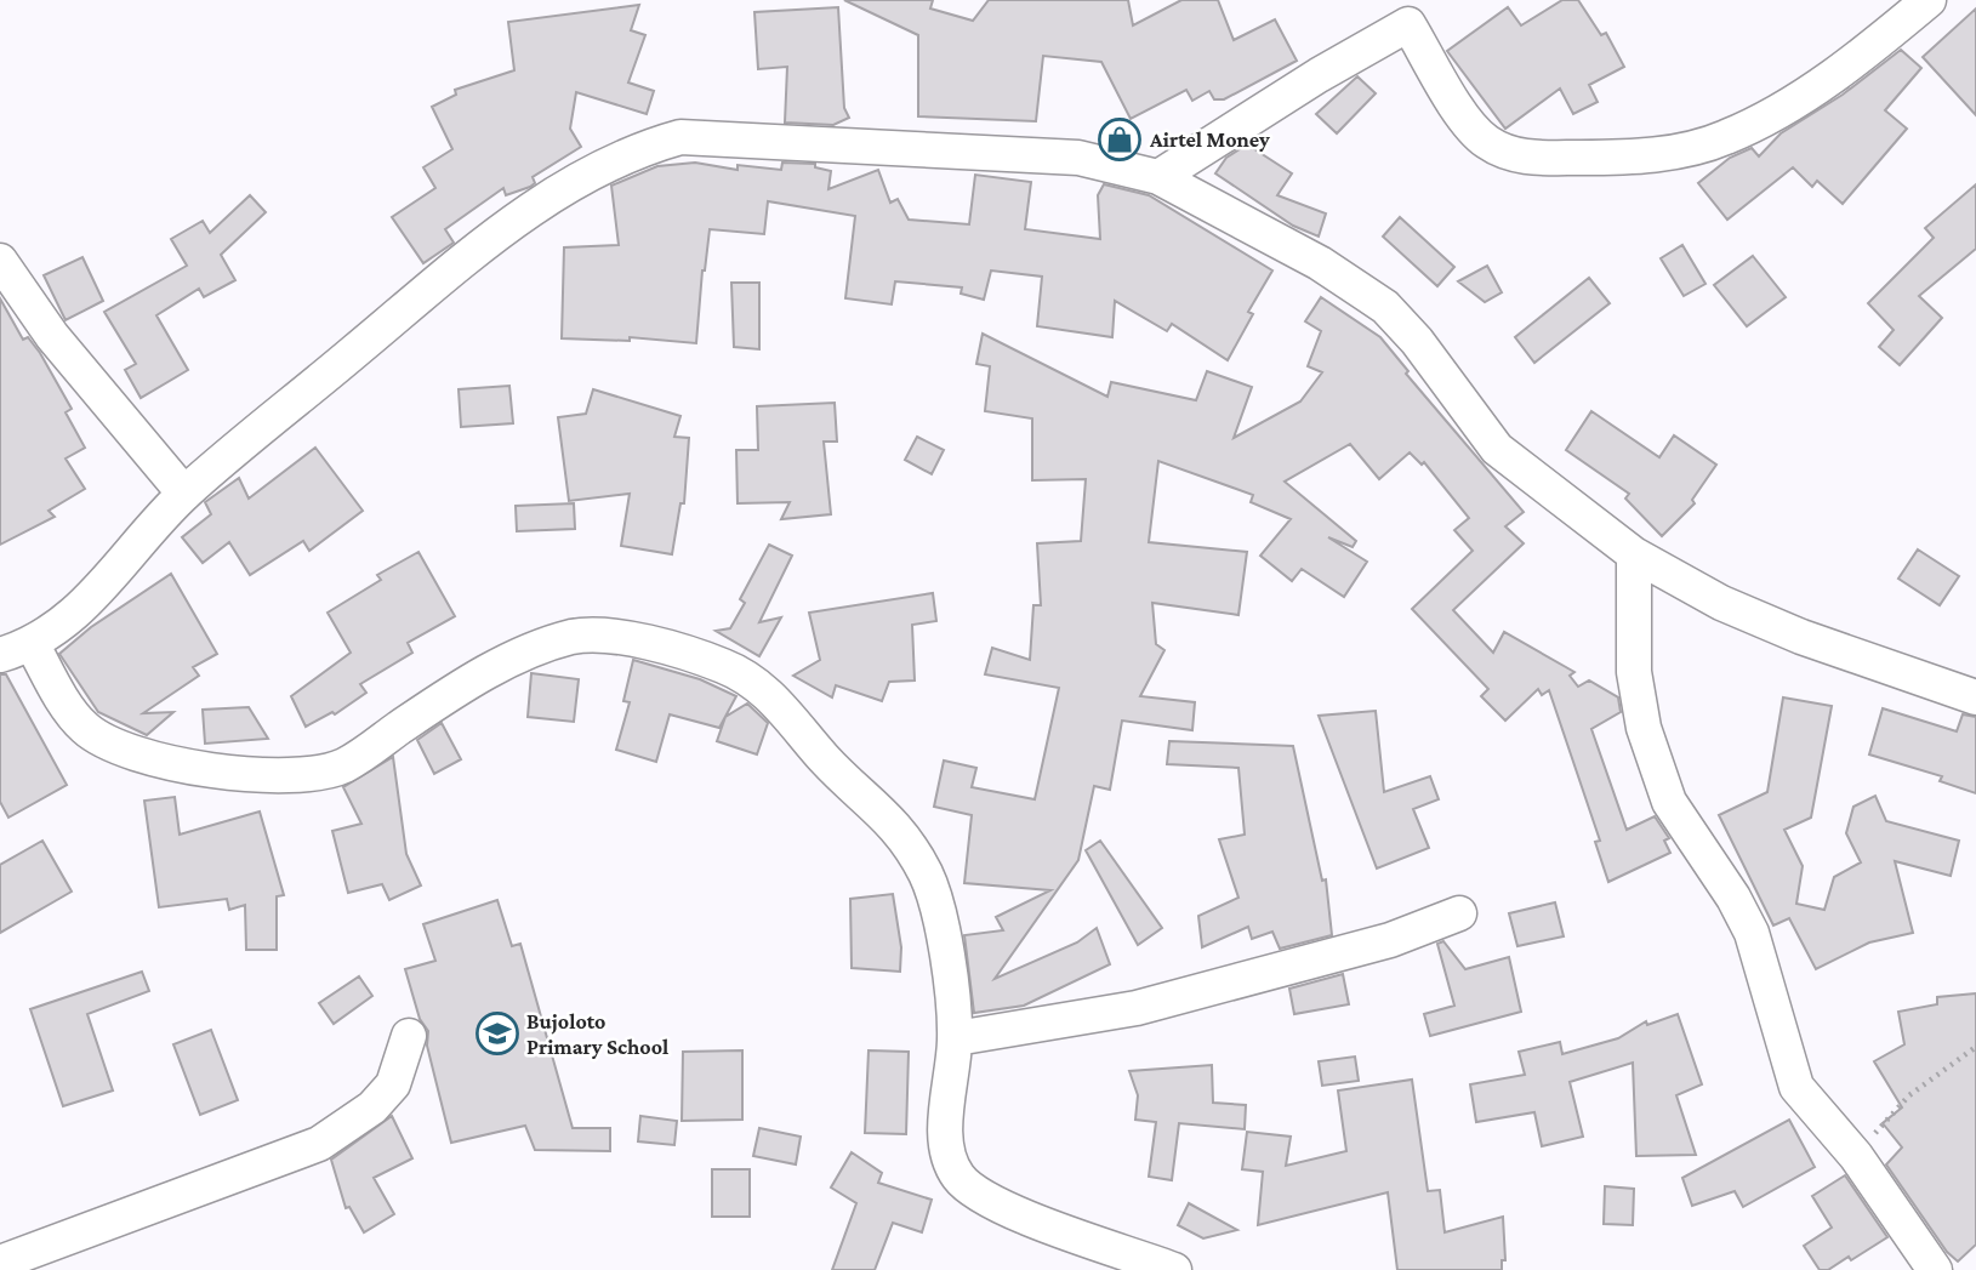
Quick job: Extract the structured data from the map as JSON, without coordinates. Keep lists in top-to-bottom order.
{
  "places": {
    "shop": ["Airtel Money"],
    "school or university": ["Bujoloto Primary School"]
  }
}
